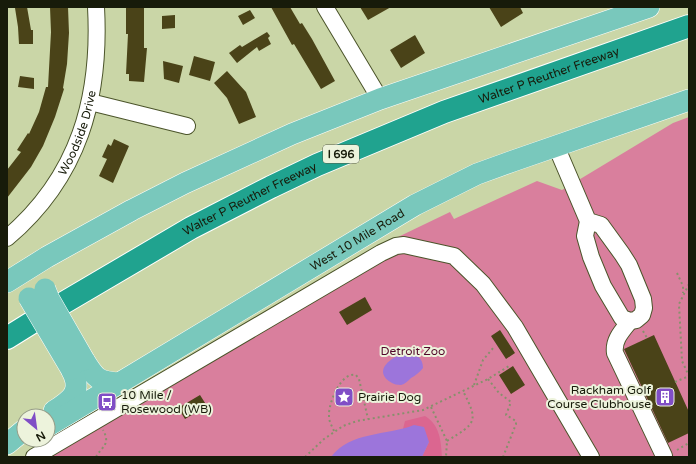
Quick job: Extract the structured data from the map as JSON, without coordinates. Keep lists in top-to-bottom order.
{
  "streets": {
    "highway": ["Walter P Reuther Freeway", "I 696"],
    "main road": ["West 10 Mile Road"],
    "street": ["Woodside Drive"]
  },
  "parks": ["Detroit Zoo"],
  "places": {
    "place": ["Prairie Dog"],
    "building": ["Rackham Golf Course Clubhouse"],
    "bus stop": ["10 Mile / Rosewood (WB)"]
  },
  "north": "bottom right"
}
